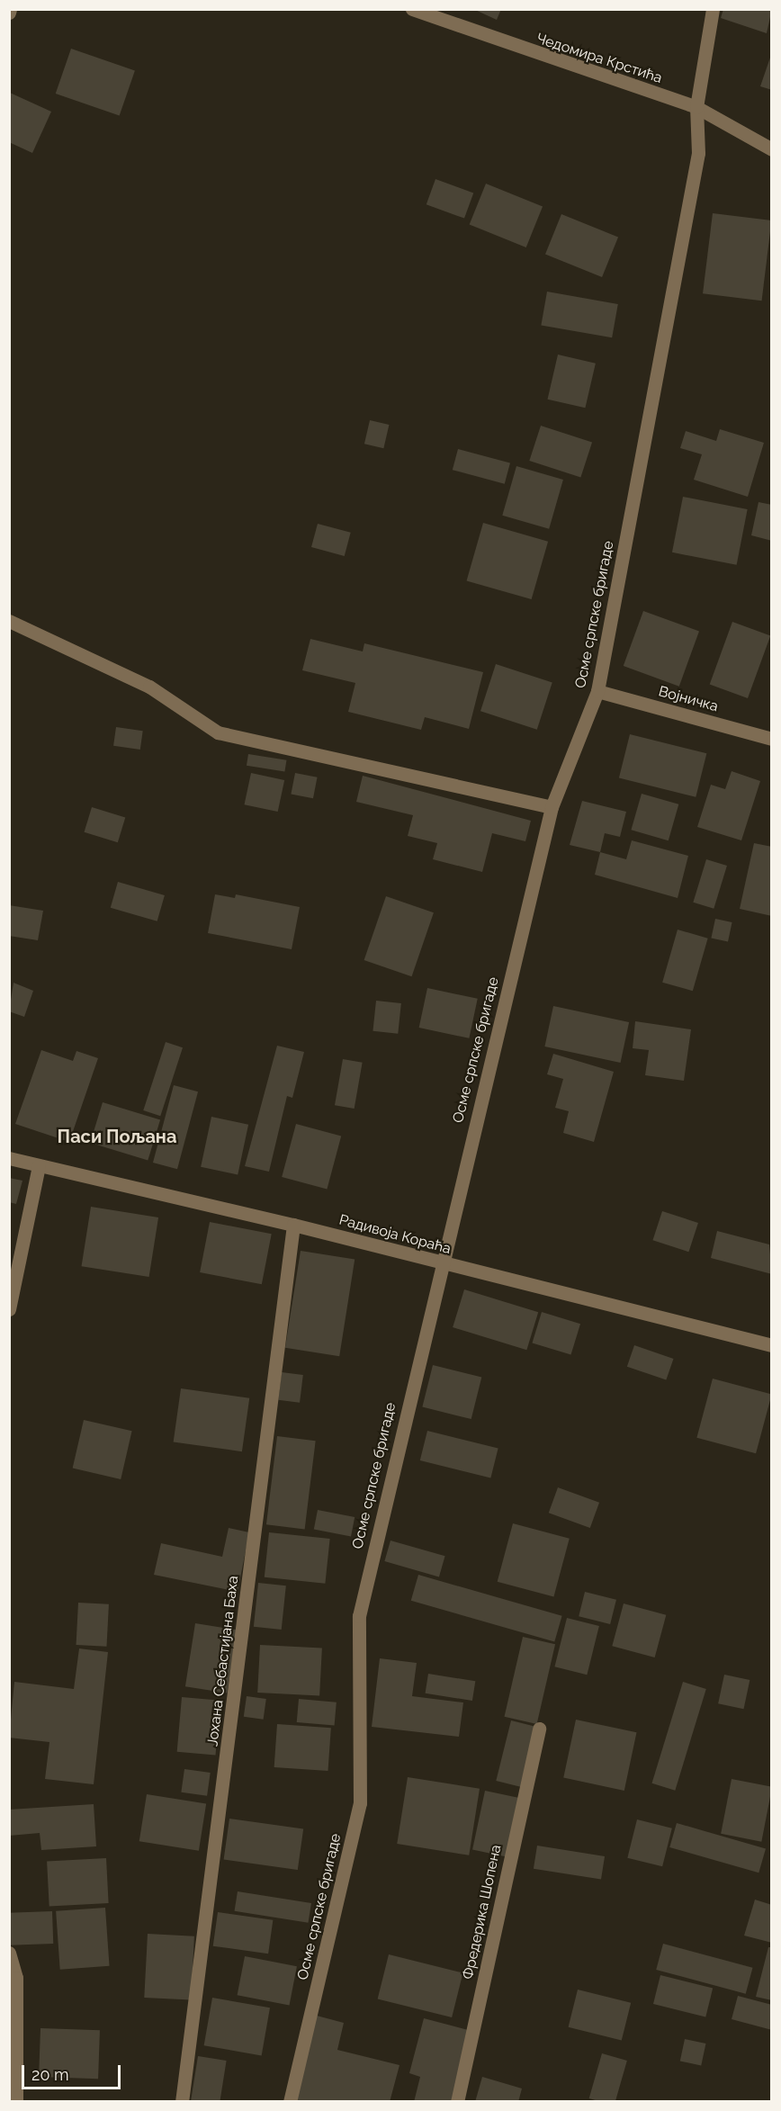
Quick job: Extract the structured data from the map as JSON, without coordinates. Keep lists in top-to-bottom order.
{
  "streets": {
    "street": [
      "Чедомира Крстића",
      "Осме српске бригаде",
      "Војничка",
      "Радивоја Кораћа",
      "Јохана Себастијана Баха",
      "Фредерика Шопена"
    ]
  },
  "crossings": [
    ["Чедомира Крстића", "Осме српске бригаде"],
    ["Осме српске бригаде", "Војничка"],
    ["Осме српске бригаде", "Радивоја Кораћа"],
    ["Радивоја Кораћа", "Јохана Себастијана Баха"]
  ],
  "districts": ["Паси Пољана"],
  "scale_bar": "20 m"
}
